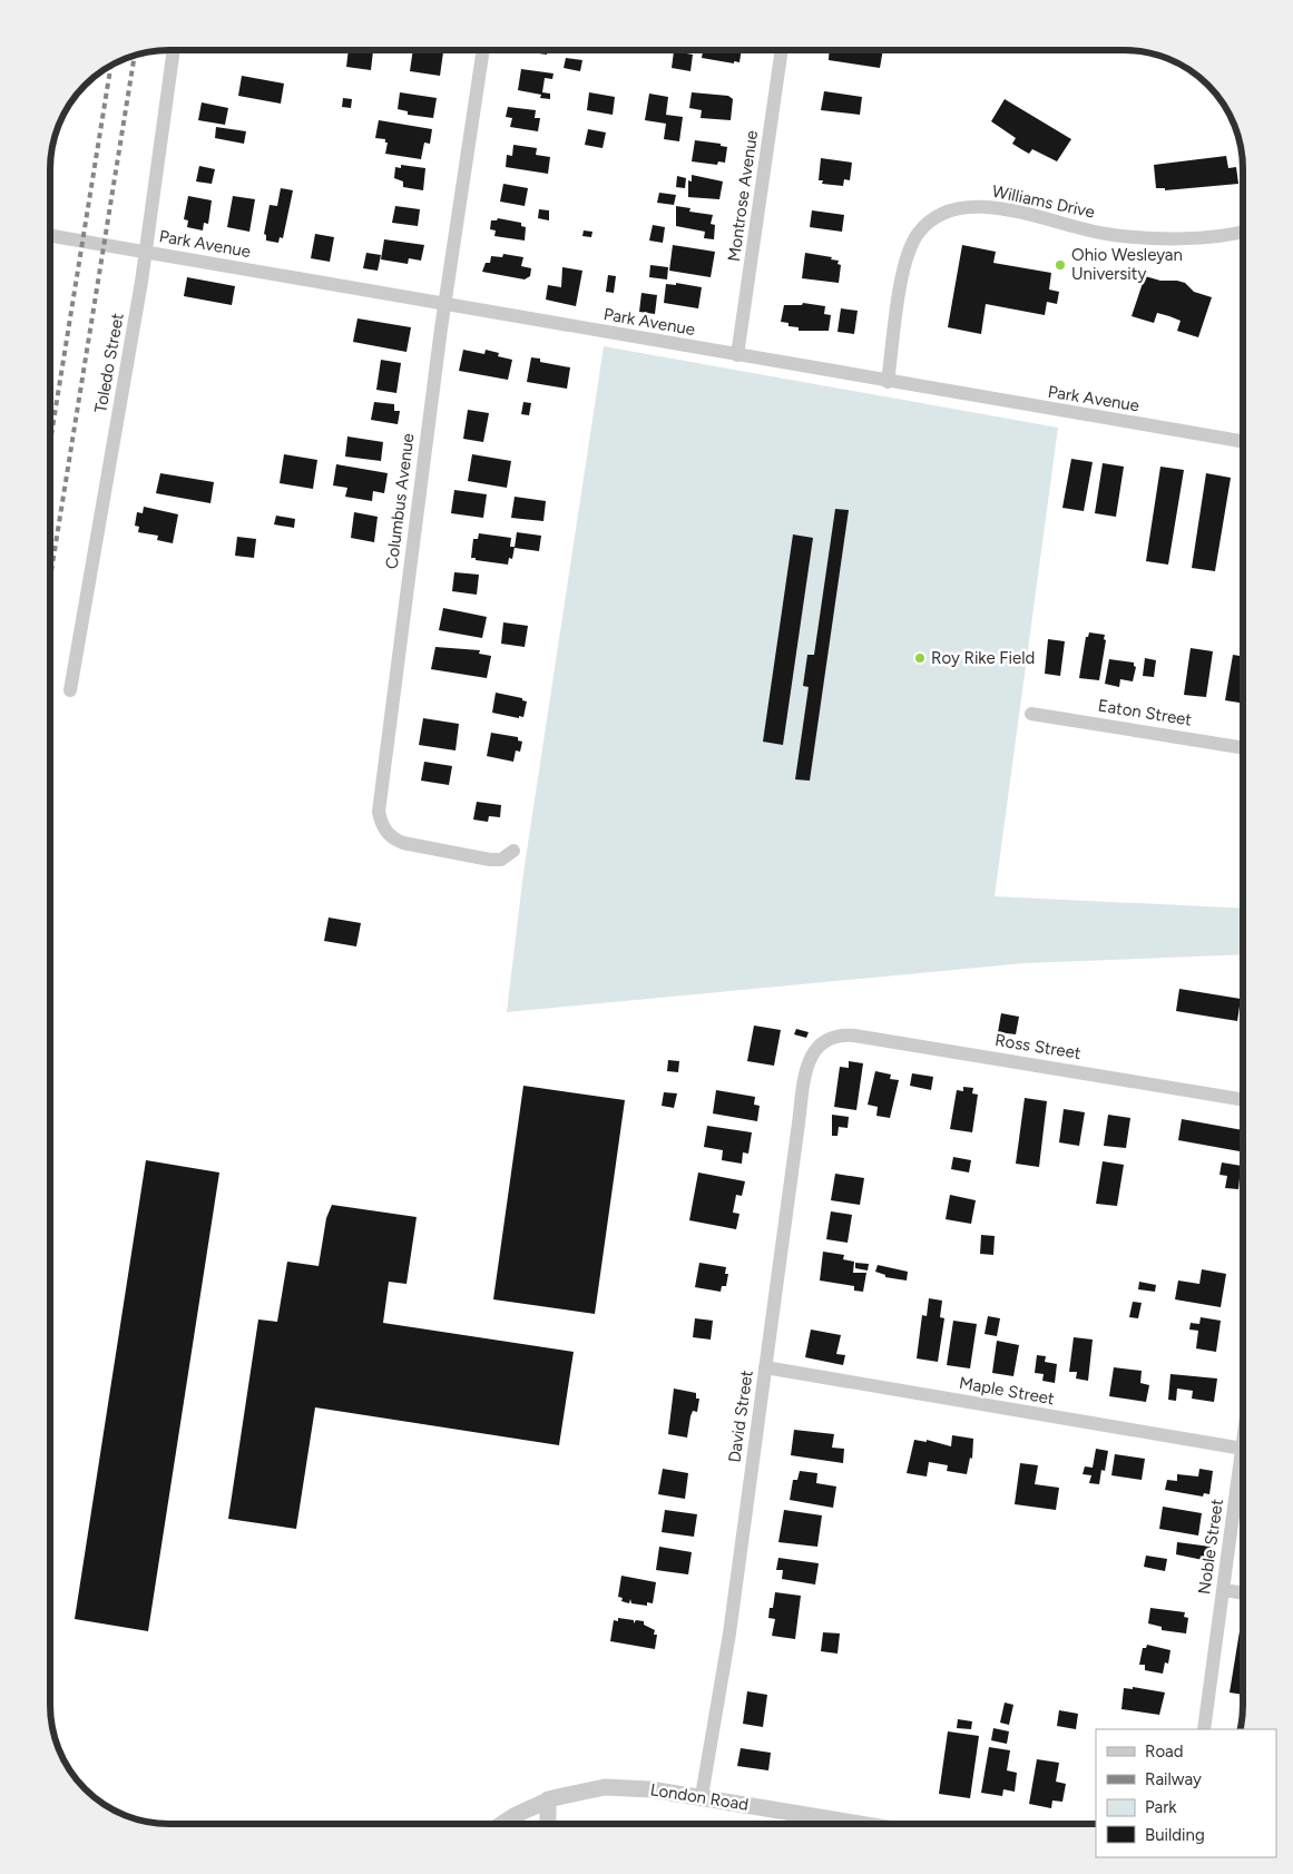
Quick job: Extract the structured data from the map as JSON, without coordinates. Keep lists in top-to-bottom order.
{
  "streets": {
    "street": [
      "Montrose Avenue",
      "Williams Drive",
      "Park Avenue",
      "Toledo Street",
      "Columbus Avenue",
      "Eaton Street",
      "Ross Street",
      "Maple Street",
      "David Street",
      "Noble Street",
      "London Road"
    ]
  },
  "crossings": [
    ["Montrose Avenue", "Park Avenue"],
    ["Williams Drive", "Park Avenue"],
    ["Park Avenue", "Toledo Street"],
    ["Park Avenue", "Columbus Avenue"],
    ["Ross Street", "David Street"],
    ["Maple Street", "David Street"],
    ["David Street", "London Road"]
  ],
  "places": ["Ohio Wesleyan University", "Roy Rike Field"],
  "legend": [
    "Road",
    "Railway",
    "Park",
    "Building"
  ]
}
